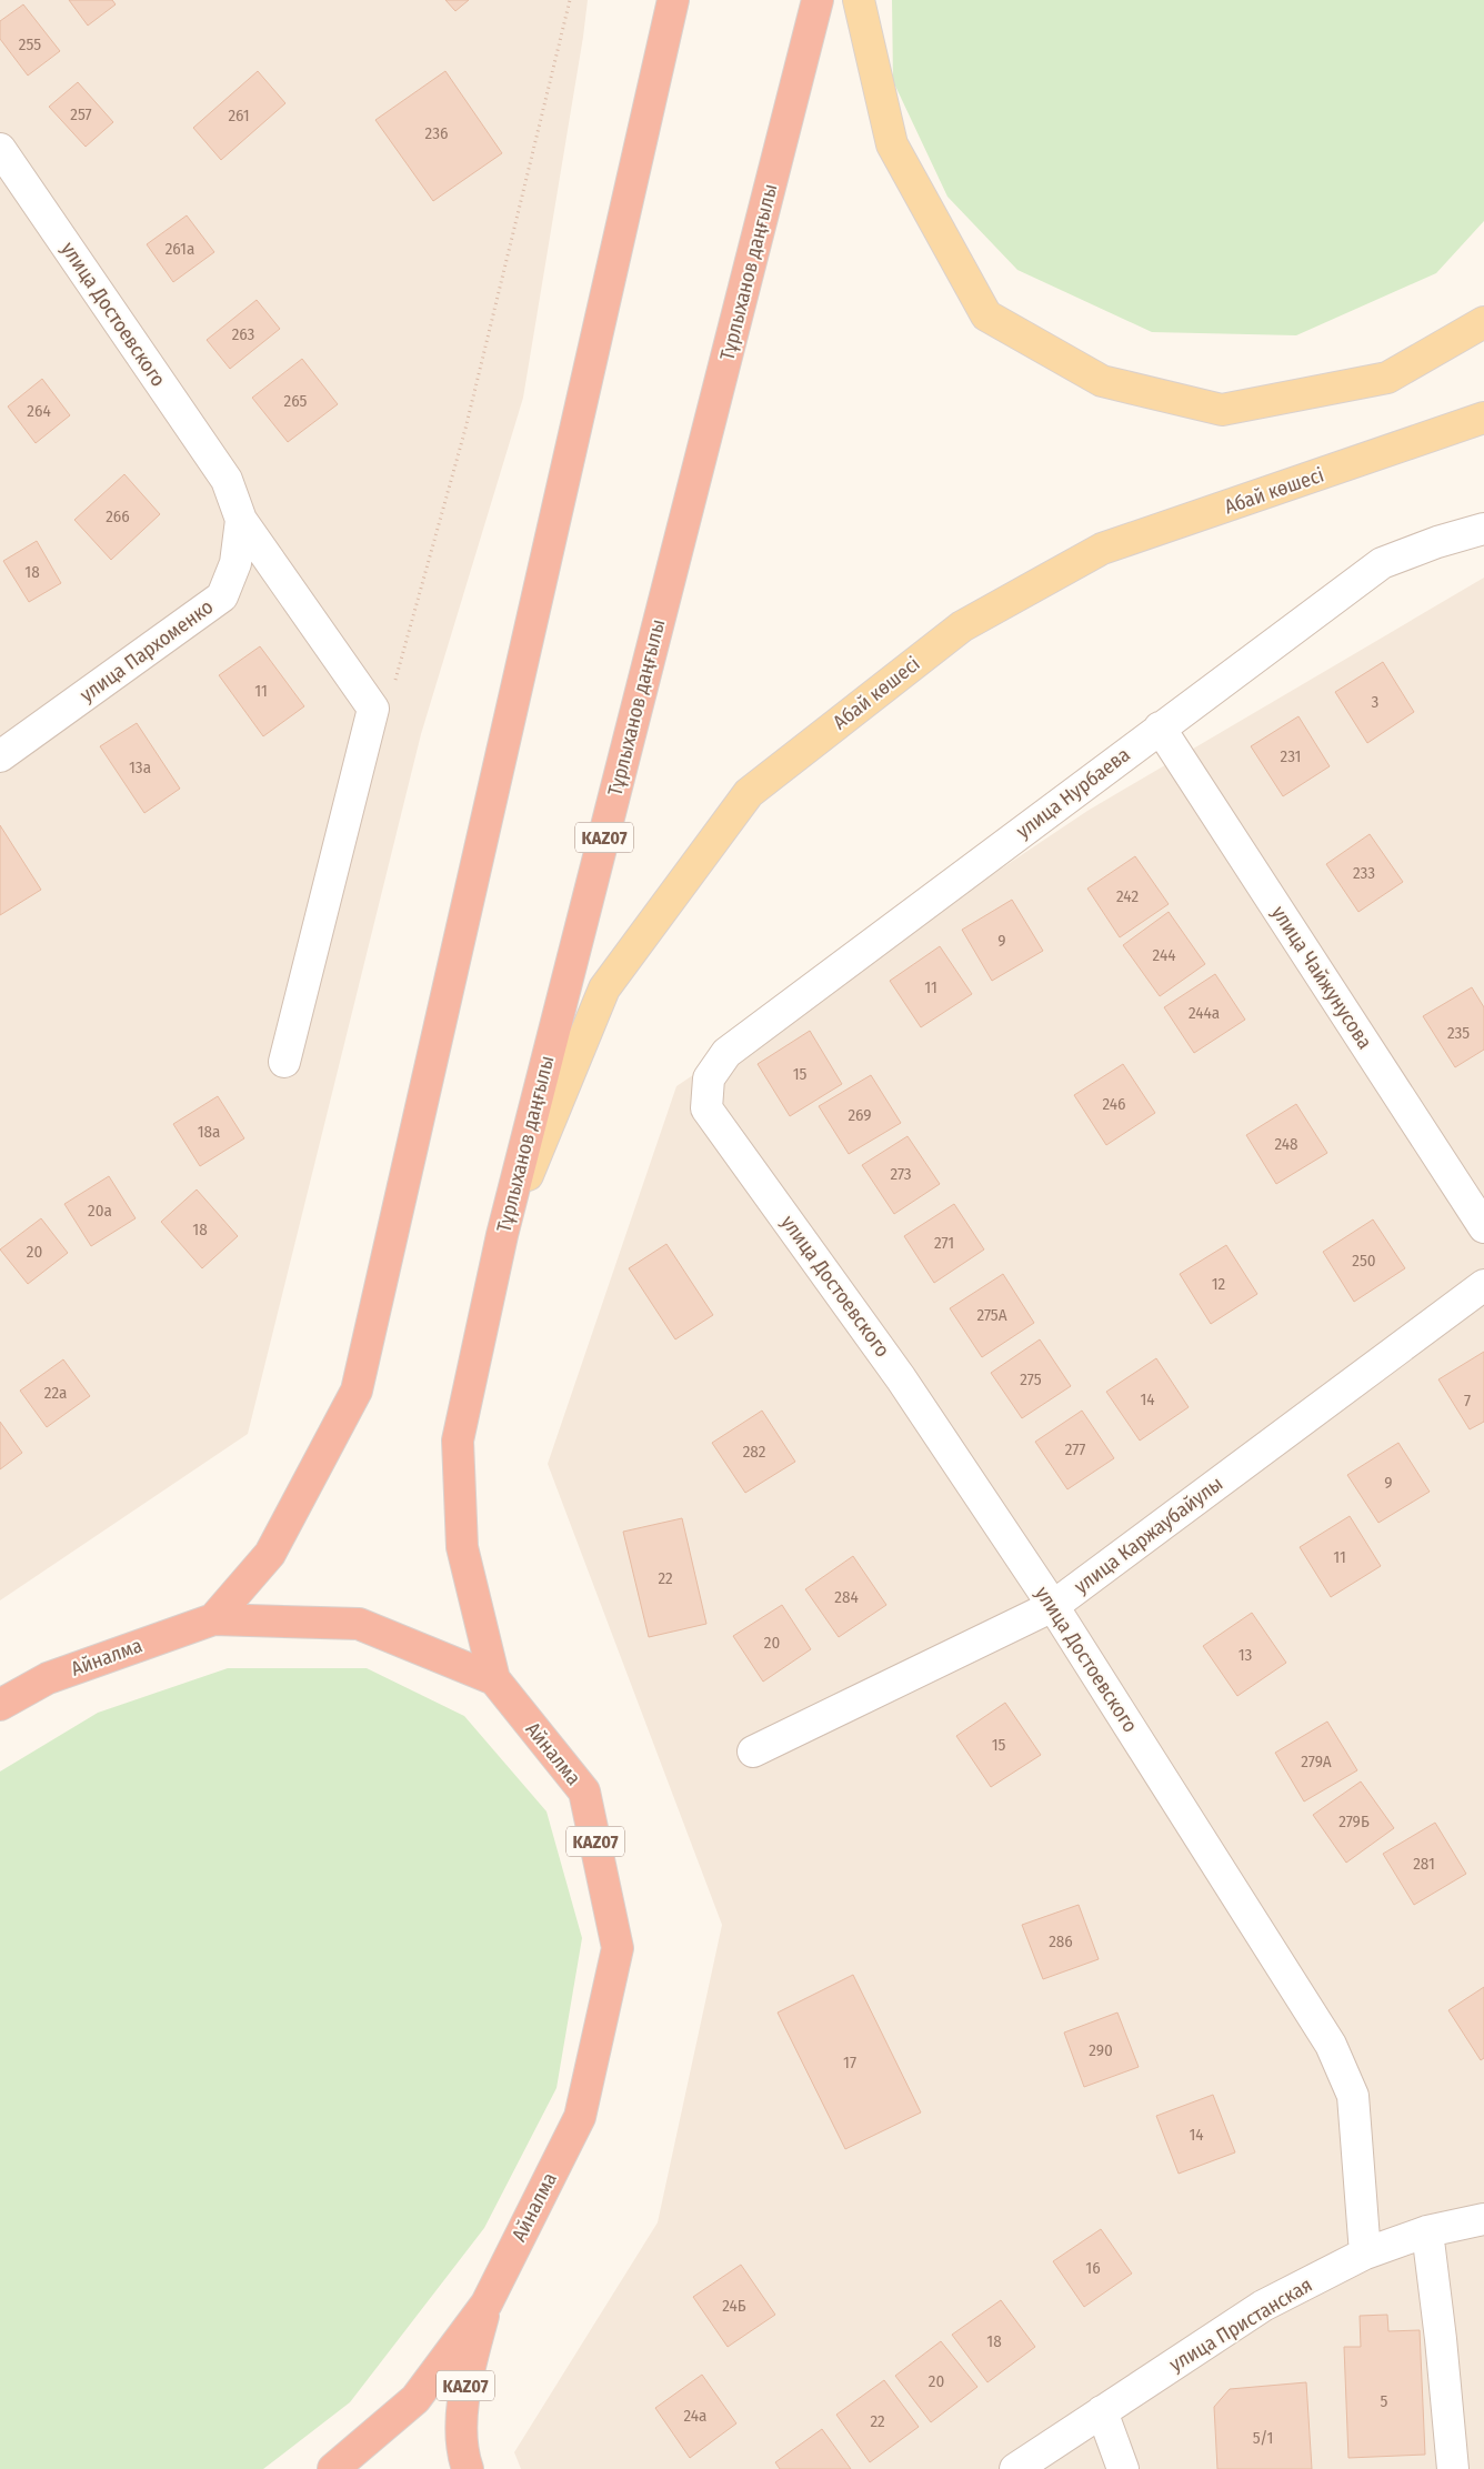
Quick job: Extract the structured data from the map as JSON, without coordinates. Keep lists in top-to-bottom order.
{
  "streets": {
    "highway": ["Тұрлыханов даңғылы", "KAZ07", "Айналма"],
    "main road": ["Абай көшесі"],
    "street": [
      "улица Достоевского",
      "улица Пархоменко",
      "улица Нурбаева",
      "улица Чайжунусова",
      "улица Каржаубайулы",
      "улица Пристанская"
    ]
  },
  "crossings": [
    ["Тұрлыханов даңғылы", "Абай көшесі"],
    ["Тұрлыханов даңғылы", "Айналма"],
    ["улица Достоевского", "улица Пархоменко"],
    ["улица Достоевского", "улица Нурбаева"],
    ["улица Достоевского", "улица Каржаубайулы"],
    ["улица Достоевского", "улица Пристанская"],
    ["улица Нурбаева", "улица Чайжунусова"],
    ["KAZ07", "Айналма"]
  ],
  "house_numbers": [
    "255",
    "257",
    "261",
    "236",
    "261а",
    "263",
    "265",
    "264",
    "266",
    "18",
    "11",
    "3",
    "231",
    "13а",
    "233",
    "242",
    "9",
    "244",
    "11",
    "244а",
    "235",
    "15",
    "246",
    "269",
    "18а",
    "248",
    "273",
    "20а",
    "18",
    "271",
    "20",
    "250",
    "12",
    "275А",
    "275",
    "22а",
    "14",
    "7",
    "277",
    "282",
    "9",
    "11",
    "22",
    "284",
    "20",
    "13",
    "15",
    "279А",
    "279Б",
    "281",
    "286",
    "290",
    "17",
    "14",
    "16",
    "24Б",
    "18",
    "20",
    "5",
    "24а",
    "22",
    "5/1"
  ]
}
